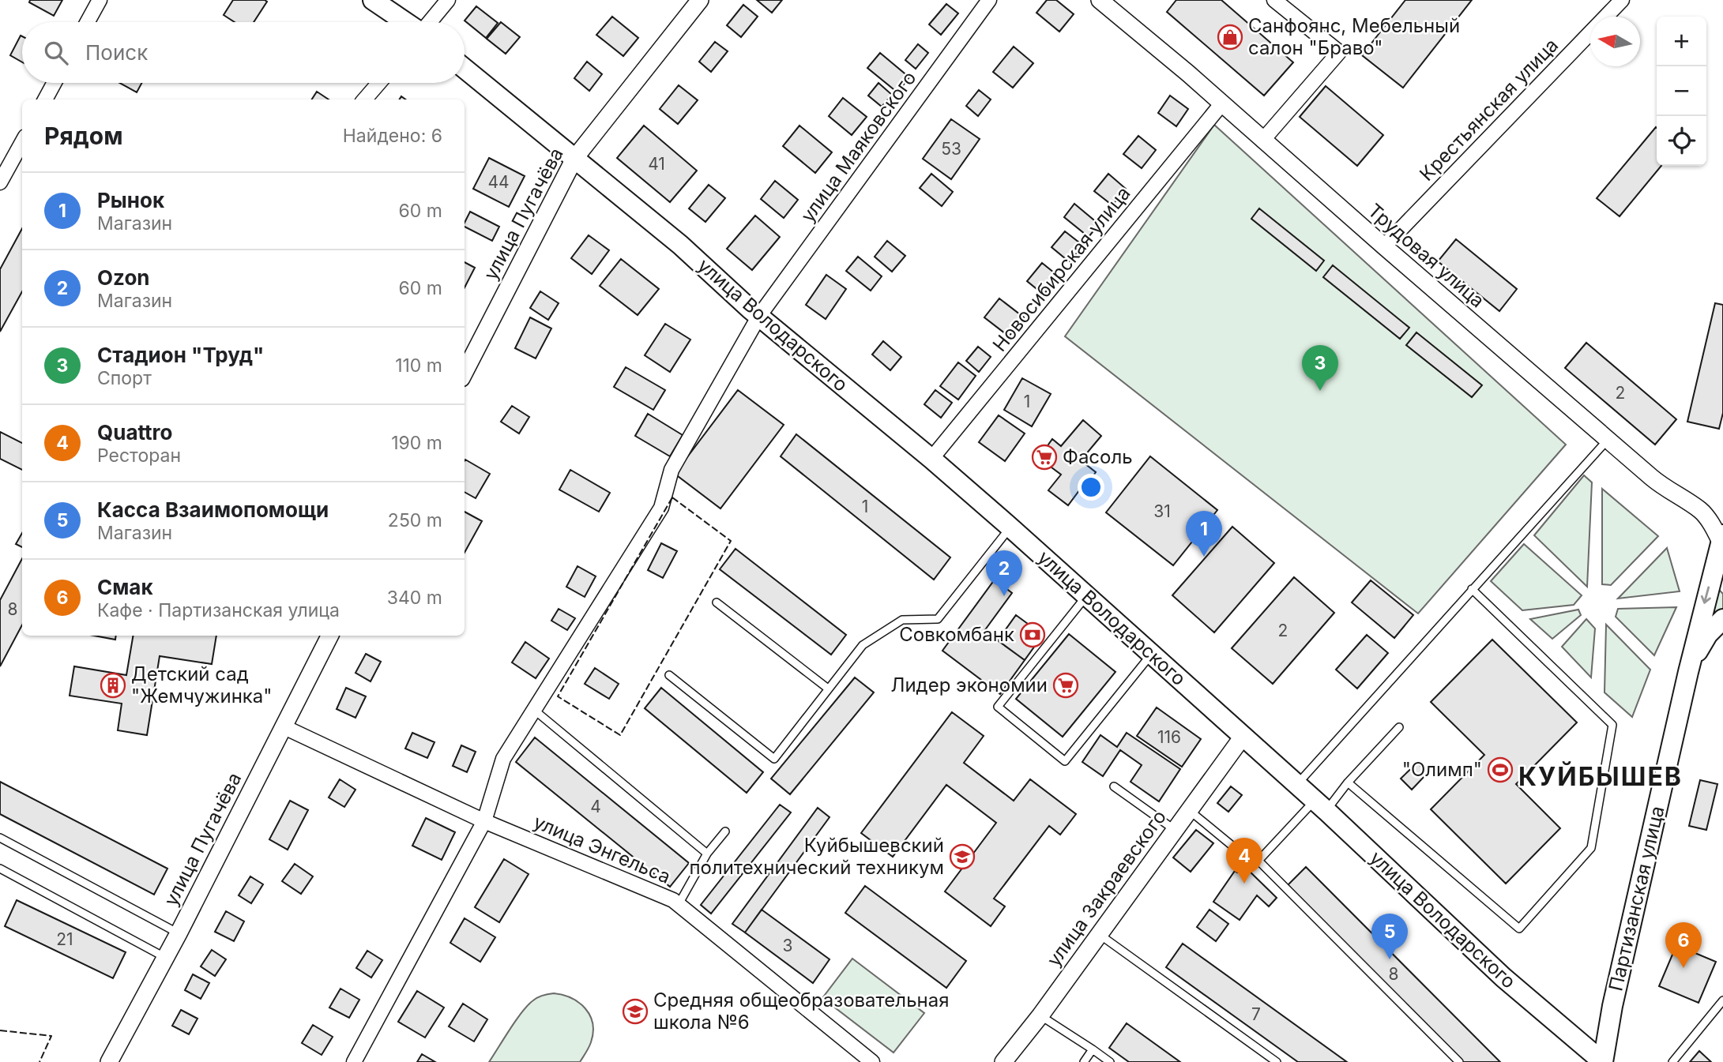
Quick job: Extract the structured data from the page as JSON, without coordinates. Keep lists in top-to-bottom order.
{
  "streets": {
    "main road": ["улица Володарского", "Партизанская улица"],
    "street": [
      "Крестьянская улица",
      "улица Маяковского",
      "улица Пугачёва",
      "Трудовая улица",
      "Новосибирская улица",
      "улица Энгельса",
      "улица Закраевского"
    ]
  },
  "crossings": [
    ["Крестьянская улица", "Трудовая улица"],
    ["улица Маяковского", "улица Володарского"],
    ["улица Маяковского", "улица Энгельса"],
    ["улица Пугачёва", "улица Володарского"],
    ["улица Пугачёва", "улица Энгельса"],
    ["Трудовая улица", "Новосибирская улица"],
    ["Новосибирская улица", "улица Володарского"],
    ["улица Володарского", "улица Закраевского"],
    ["улица Володарского", "Партизанская улица"]
  ],
  "districts": ["КУЙБЫШЕВ"],
  "places": {
    "shop": ["Санфоянс, Мебельный салон \"Браво\""],
    "supermarket": ["Фасоль", "Лидер экономии"],
    "bank": ["Совкомбанк"],
    "building": ["Детский сад \"Жемчужинка\""],
    "sports": ["\"Олимп\""],
    "school or university": ["Куйбышевский политехнический техникум", "Средняя общеобразовательная школа №6"]
  },
  "house_numbers": [
    "53",
    "41",
    "44",
    "2",
    "1",
    "1",
    "31",
    "8",
    "2",
    "116",
    "4",
    "21",
    "3",
    "8",
    "7"
  ],
  "north": "left",
  "page": {
    "map_buttons": ["+", "−"],
    "search": "Поиск",
    "heading": ["Рядом", "Найдено: 6"],
    "list": [
      {
        "mark": "1",
        "name": "Рынок",
        "note": "Магазин",
        "value": "60 m"
      },
      {
        "mark": "2",
        "name": "Ozon",
        "note": "Магазин",
        "value": "60 m"
      },
      {
        "mark": "3",
        "name": "Стадион \"Труд\"",
        "note": "Спорт",
        "value": "110 m"
      },
      {
        "mark": "4",
        "name": "Quattro",
        "note": "Ресторан",
        "value": "190 m"
      },
      {
        "mark": "5",
        "name": "Касса Взаимопомощи",
        "note": "Магазин",
        "value": "250 m"
      },
      {
        "mark": "6",
        "name": "Смак",
        "note": "Кафе · Партизанская улица",
        "value": "340 m"
      }
    ],
    "pins": [
      "3",
      "1",
      "2",
      "4",
      "5",
      "6"
    ]
  }
}
